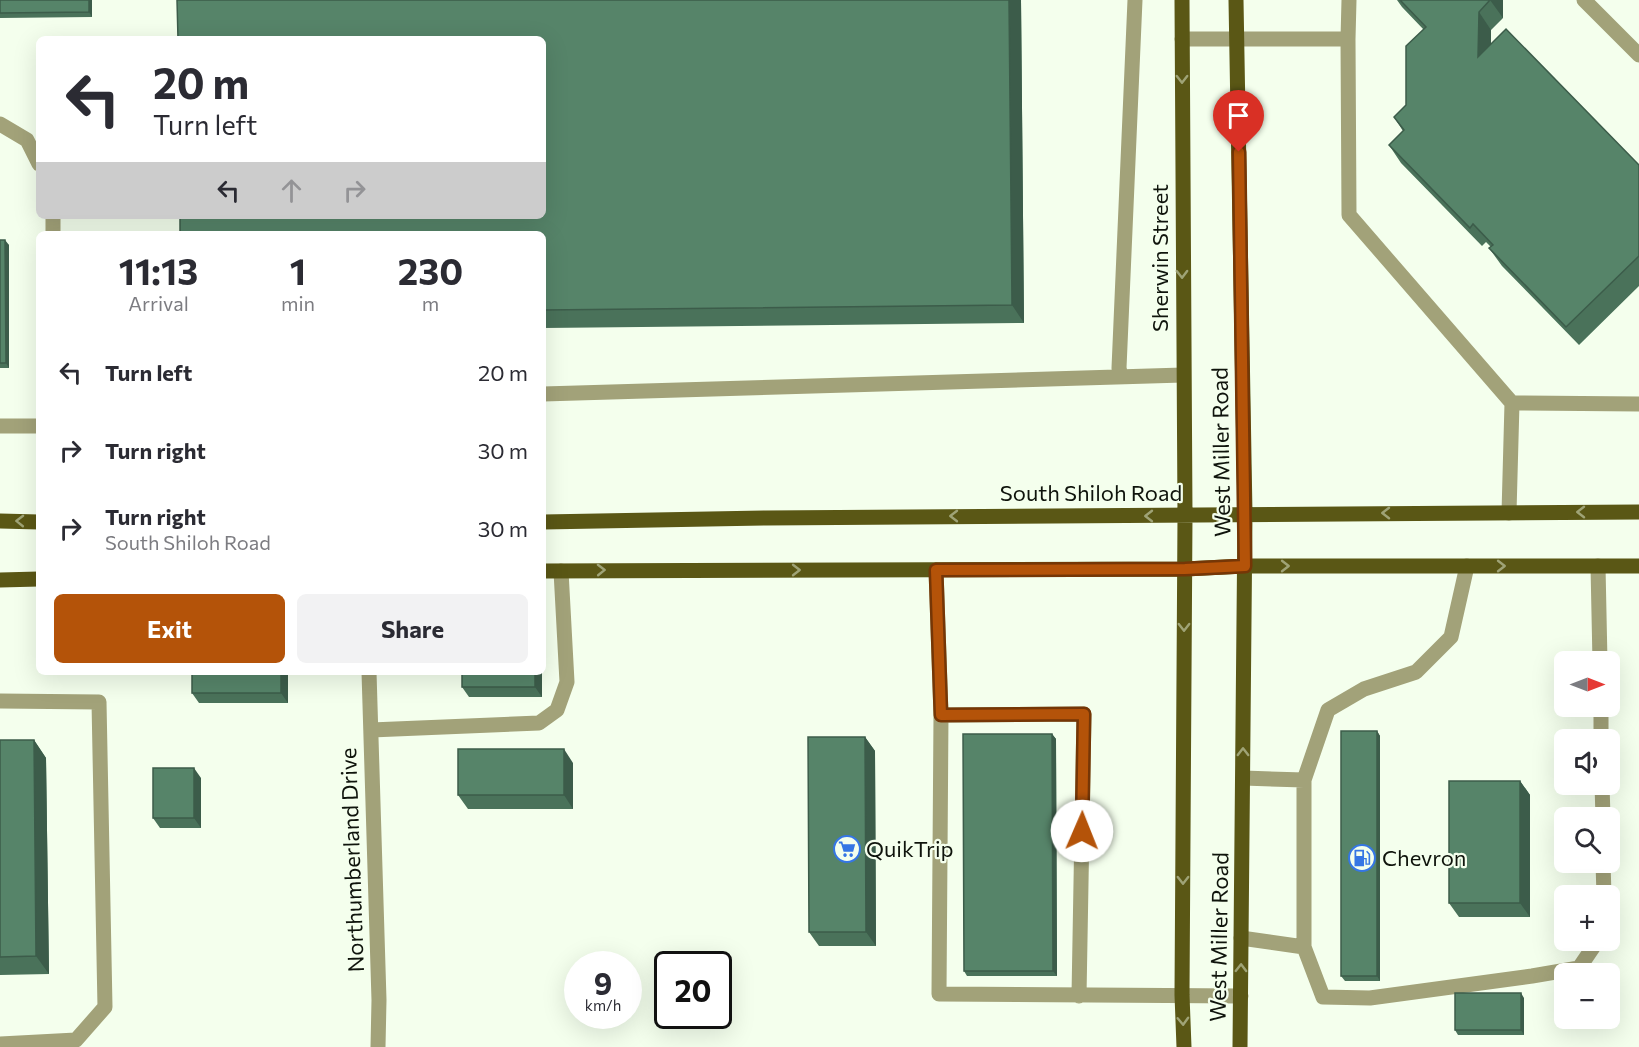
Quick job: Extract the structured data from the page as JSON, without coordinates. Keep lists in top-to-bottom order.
{
  "streets": {
    "main road": ["Sherwin Street", "West Miller Road", "South Shiloh Road"],
    "street": ["Northumberland Drive"]
  },
  "crossings": [
    ["Sherwin Street", "West Miller Road"],
    ["Sherwin Street", "South Shiloh Road"],
    ["West Miller Road", "South Shiloh Road"]
  ],
  "one_way": ["Sherwin Street"],
  "places": {
    "supermarket": ["QuikTrip"],
    "fuel station": ["Chevron"]
  },
  "north": "right",
  "page": {
    "turn": ["20 m", "Turn left"],
    "eta": [
      "11:13",
      "Arrival",
      "1",
      "min",
      "230",
      "m"
    ],
    "list": [
      {
        "name": "Turn left",
        "value": "20 m"
      },
      {
        "name": "Turn right",
        "value": "30 m"
      },
      {
        "name": "Turn right",
        "note": "South Shiloh Road",
        "value": "30 m"
      }
    ],
    "buttons": ["Exit", "Share"],
    "map_buttons": ["+", "−"],
    "speed": "9 km/h",
    "limit": "20"
  }
}
